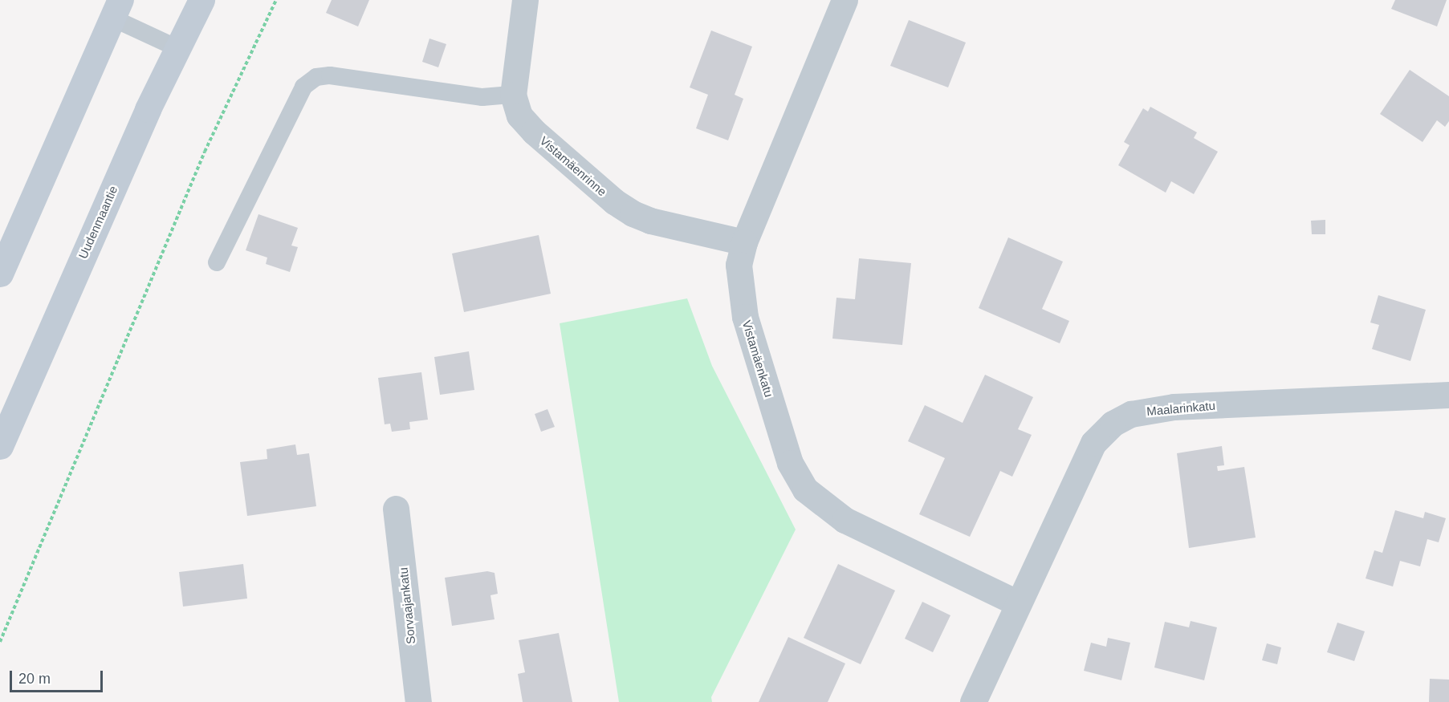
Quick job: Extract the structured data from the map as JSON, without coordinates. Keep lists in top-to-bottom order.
{
  "streets": {
    "main road": ["Uudenmaantie"],
    "street": [
      "Vistamäenrinne",
      "Vistamäenkatu",
      "Maalarinkatu",
      "Sorvaajankatu"
    ]
  },
  "crossings": [
    ["Vistamäenrinne", "Vistamäenkatu"],
    ["Vistamäenkatu", "Maalarinkatu"]
  ],
  "scale_bar": "20 m"
}
